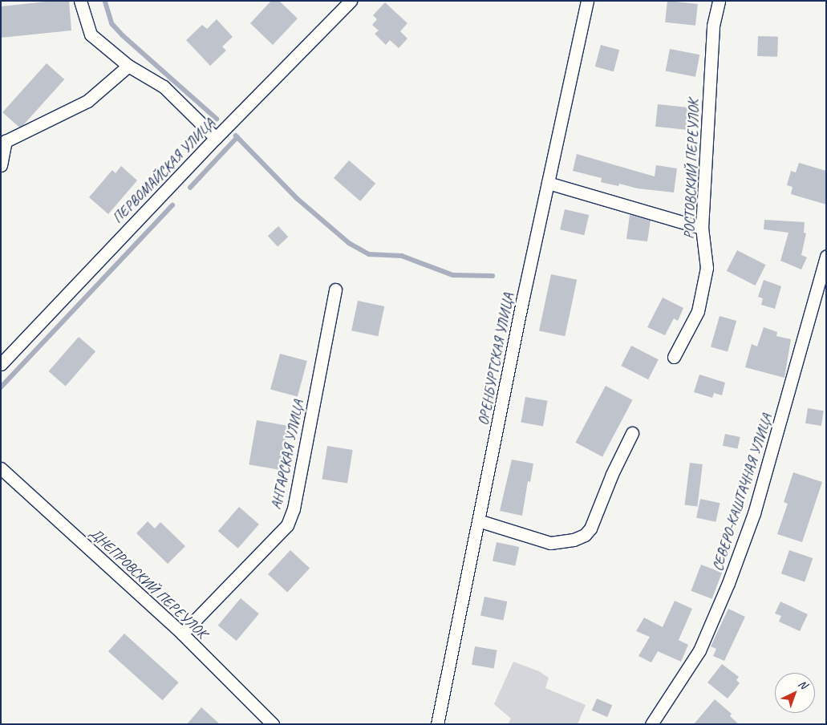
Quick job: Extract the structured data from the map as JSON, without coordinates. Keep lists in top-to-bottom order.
{
  "streets": {
    "street": [
      "РОСТОВСКИЙ ПЕРЕУЛОК",
      "ПЕРВОМАЙСКАЯ УЛИЦА",
      "ОРЕНБУРГСКАЯ УЛИЦА",
      "АНГАРСКАЯ УЛИЦА",
      "СЕВЕРО-КАШТАЧНАЯ УЛИЦА",
      "ДНЕПРОВСКИЙ ПЕРЕУЛОК"
    ]
  },
  "crossings": [
    ["АНГАРСКАЯ УЛИЦА", "ДНЕПРОВСКИЙ ПЕРЕУЛОК"]
  ],
  "north": "top right"
}
